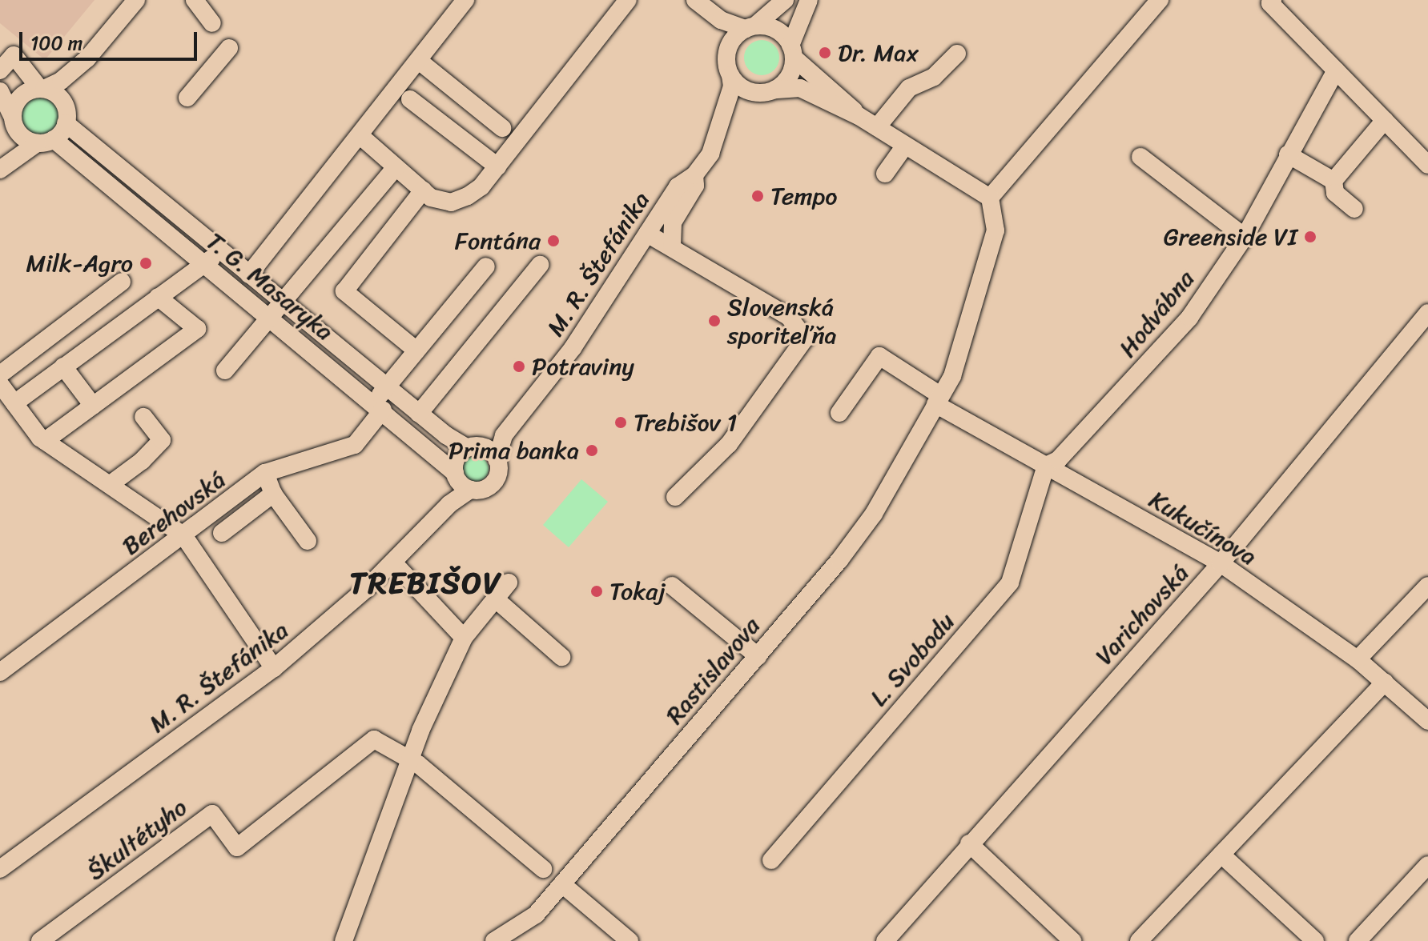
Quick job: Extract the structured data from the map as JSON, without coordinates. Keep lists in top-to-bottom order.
{
  "streets": {
    "street": [
      "M. R. Štefánika",
      "T. G. Masaryka",
      "Hodvábna",
      "Berehovská",
      "Kukučínova",
      "Varichovská",
      "L. Svobodu",
      "Rastislavova",
      "Škultétyho"
    ]
  },
  "crossings": [
    ["M. R. Štefánika", "T. G. Masaryka"],
    ["T. G. Masaryka", "Berehovská"],
    ["Hodvábna", "Kukučínova"],
    ["Hodvábna", "L. Svobodu"],
    ["Kukučínova", "Varichovská"],
    ["Kukučínova", "L. Svobodu"],
    ["Kukučínova", "Rastislavova"]
  ],
  "districts": ["TREBIŠOV"],
  "places": [
    "Dr. Max",
    "Tempo",
    "Greenside VI",
    "Fontána",
    "Milk-Agro",
    "Slovenská sporiteľňa",
    "Potraviny",
    "Trebišov 1",
    "Prima banka",
    "Tokaj"
  ],
  "scale_bar": "100 m"
}
